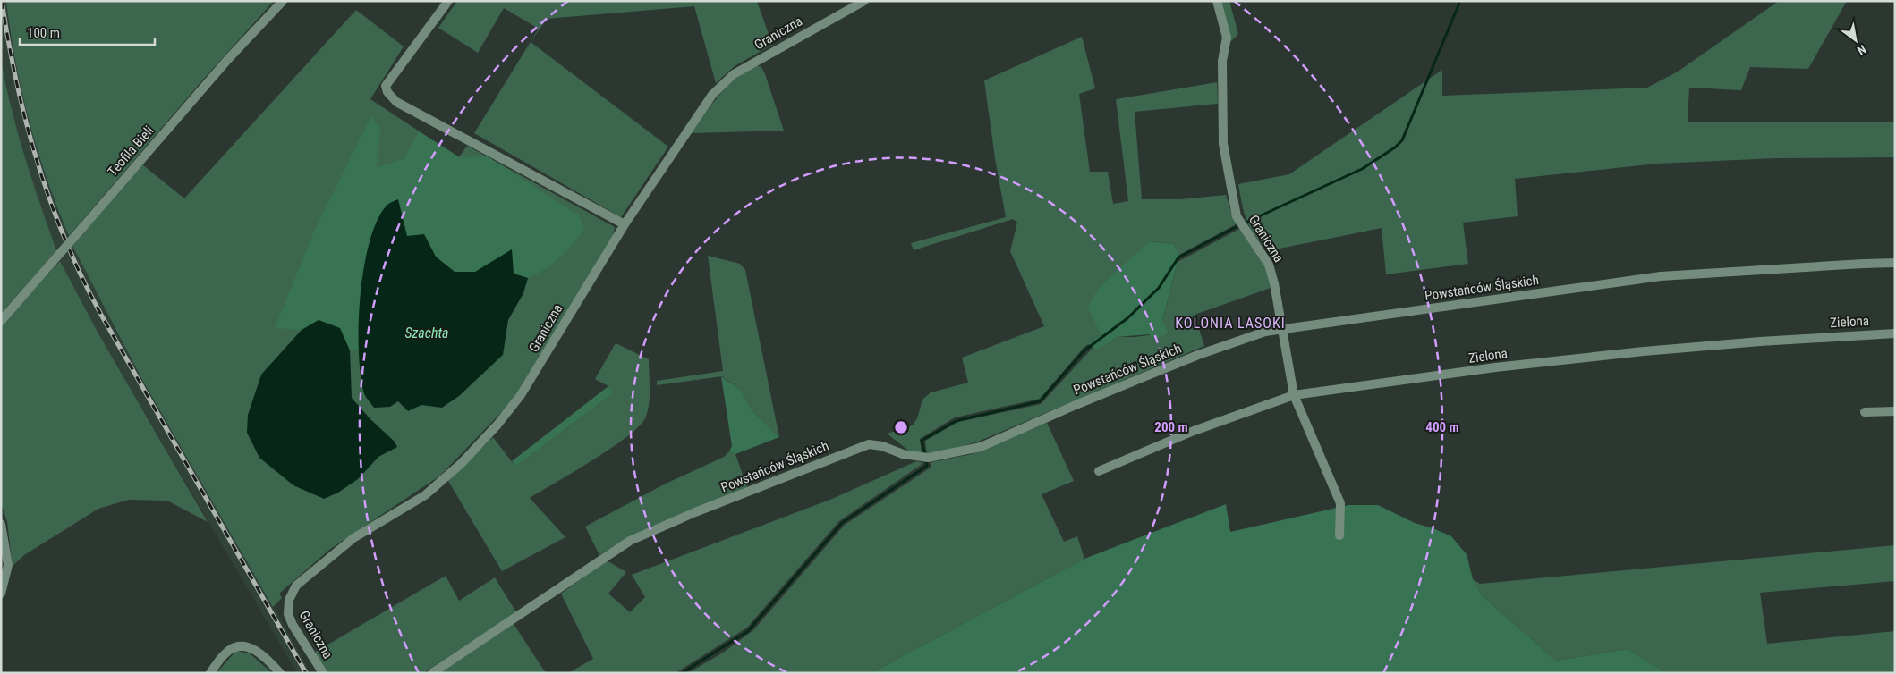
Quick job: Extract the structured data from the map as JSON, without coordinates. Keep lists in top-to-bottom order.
{
  "streets": {
    "street": [
      "Graniczna",
      "Teofila Bieli",
      "Powstańców Śląskich",
      "Zielona"
    ]
  },
  "crossings": [
    ["Graniczna", "Powstańców Śląskich"],
    ["Graniczna", "Zielona"]
  ],
  "districts": ["KOLONIA LASOKI"],
  "water": ["Szachta"],
  "scale_bar": "100 m",
  "north": "bottom right",
  "rings": ["200 m", "400 m"]
}
